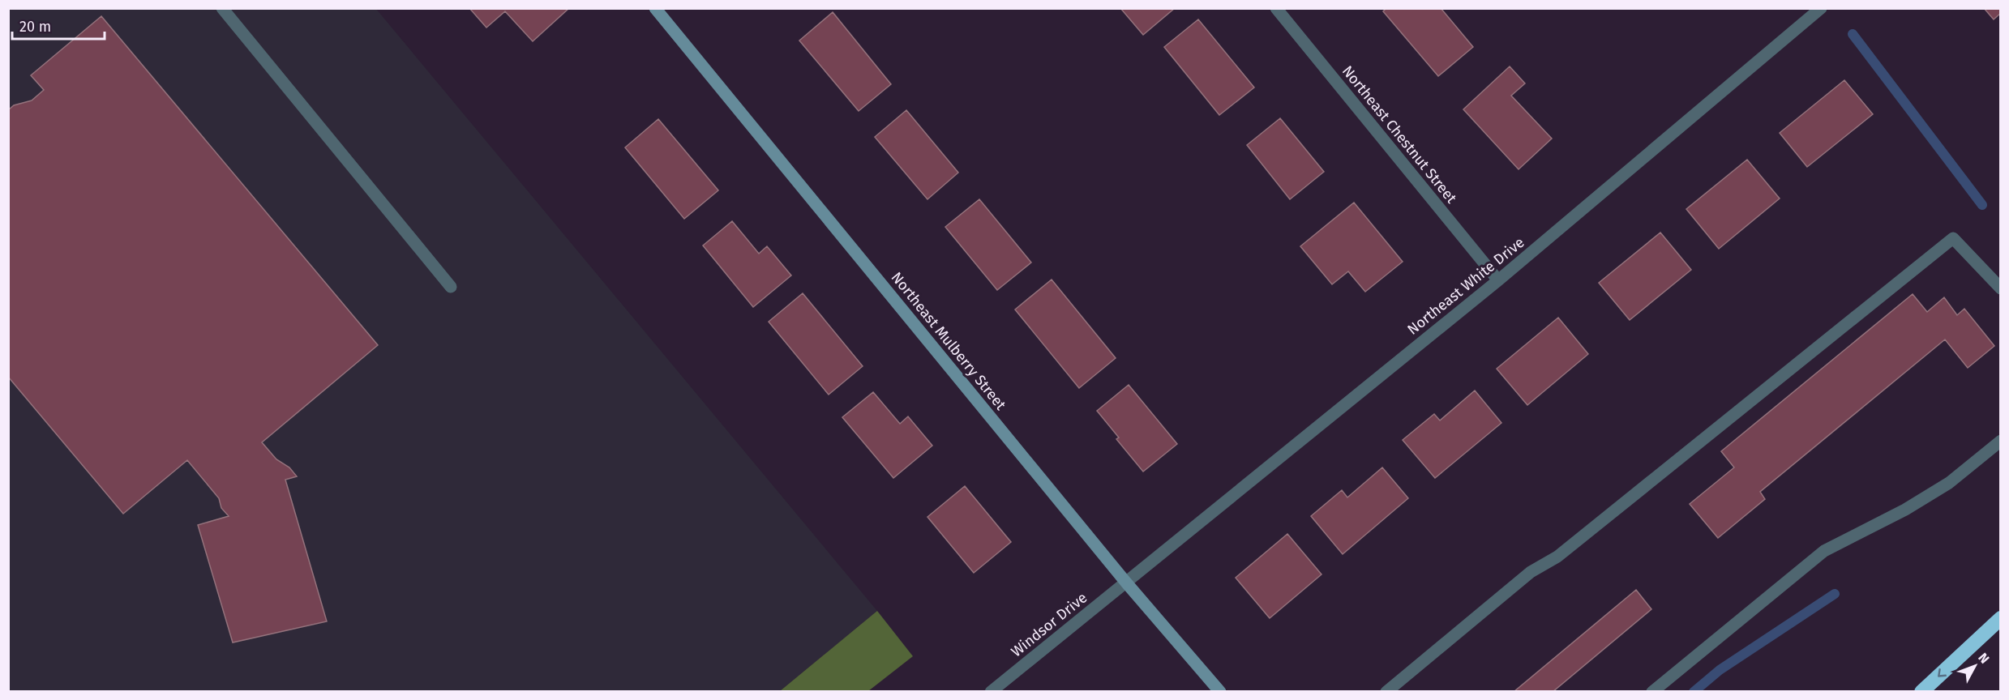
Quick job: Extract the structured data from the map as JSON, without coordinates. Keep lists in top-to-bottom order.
{
  "streets": {
    "street": [
      "Northeast Chestnut Street",
      "Northeast White Drive",
      "Northeast Mulberry Street",
      "Windsor Drive"
    ]
  },
  "crossings": [
    ["Northeast Chestnut Street", "Northeast White Drive"],
    ["Northeast White Drive", "Northeast Mulberry Street"],
    ["Northeast White Drive", "Windsor Drive"],
    ["Northeast Mulberry Street", "Windsor Drive"]
  ],
  "scale_bar": "20 m",
  "north": "top right"
}
